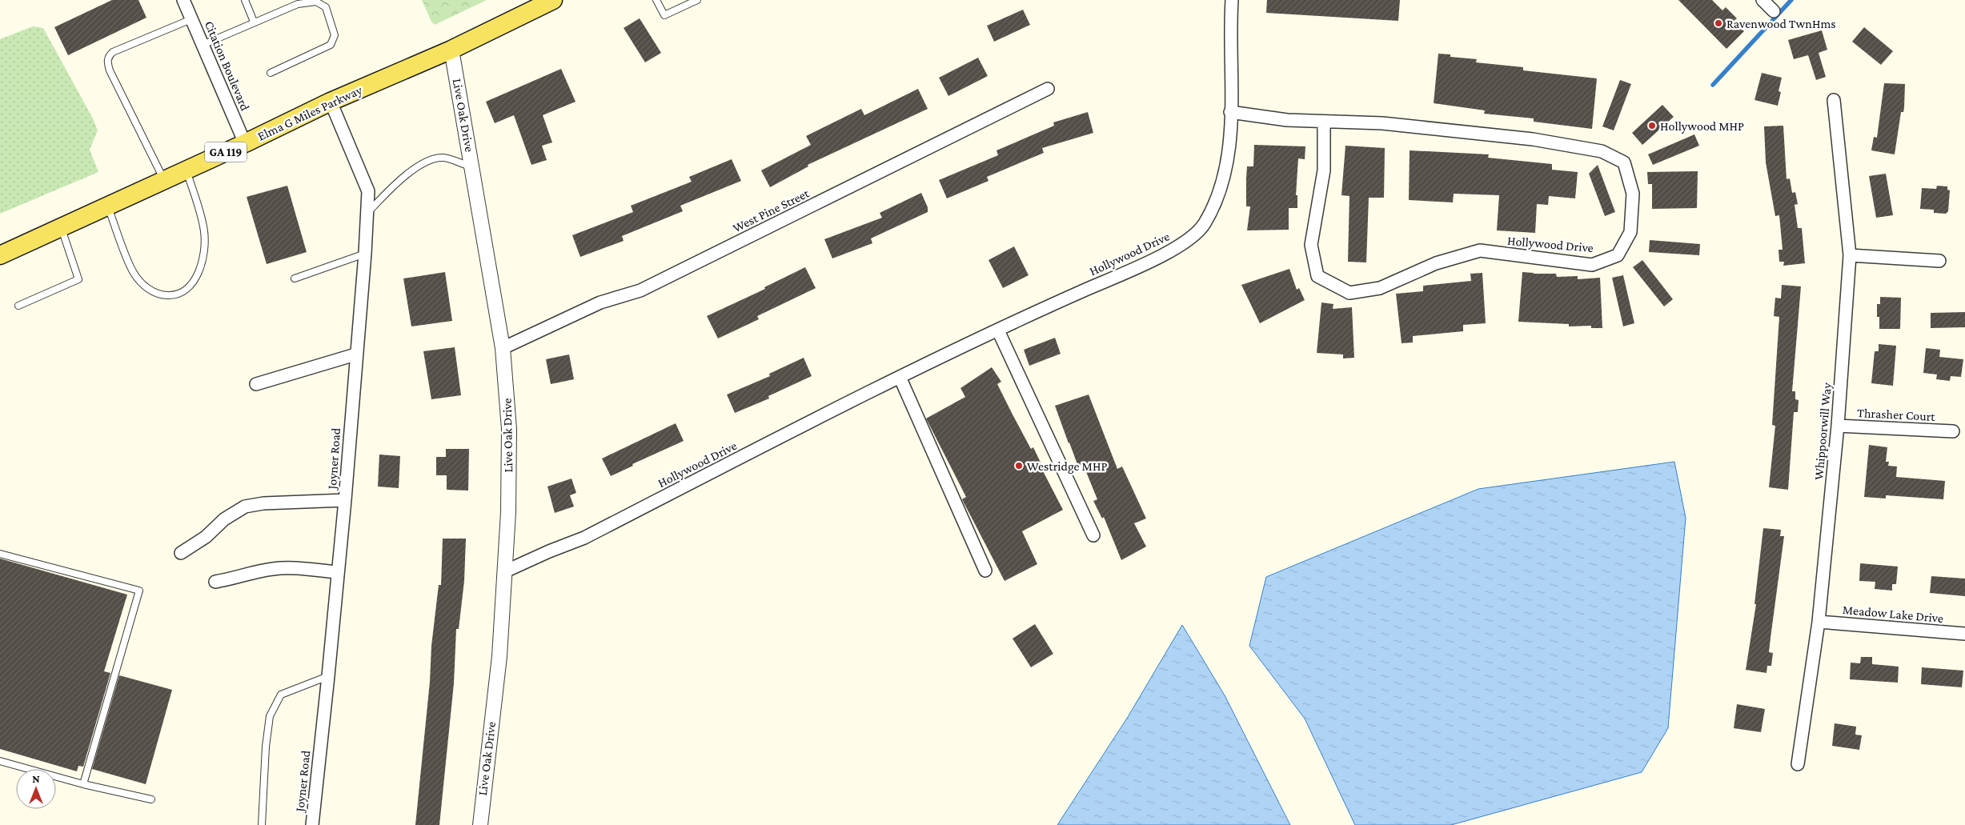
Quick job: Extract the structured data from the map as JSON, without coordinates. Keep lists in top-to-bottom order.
{
  "streets": {
    "main road": ["Elma G Miles Parkway", "GA 119"],
    "street": [
      "Citation Boulevard",
      "Live Oak Drive",
      "West Pine Street",
      "Hollywood Drive",
      "Thrasher Court",
      "Whippoorwill Way",
      "Joyner Road",
      "Meadow Lake Drive"
    ]
  },
  "crossings": [
    ["Citation Boulevard", "Elma G Miles Parkway"],
    ["Elma G Miles Parkway", "Live Oak Drive"],
    ["Elma G Miles Parkway", "Joyner Road"],
    ["Live Oak Drive", "West Pine Street"],
    ["Live Oak Drive", "Hollywood Drive"],
    ["Thrasher Court", "Whippoorwill Way"],
    ["Whippoorwill Way", "Meadow Lake Drive"]
  ],
  "places": ["Ravenwood TwnHms", "Hollywood MHP", "Westridge MHP"],
  "north": "top"
}
